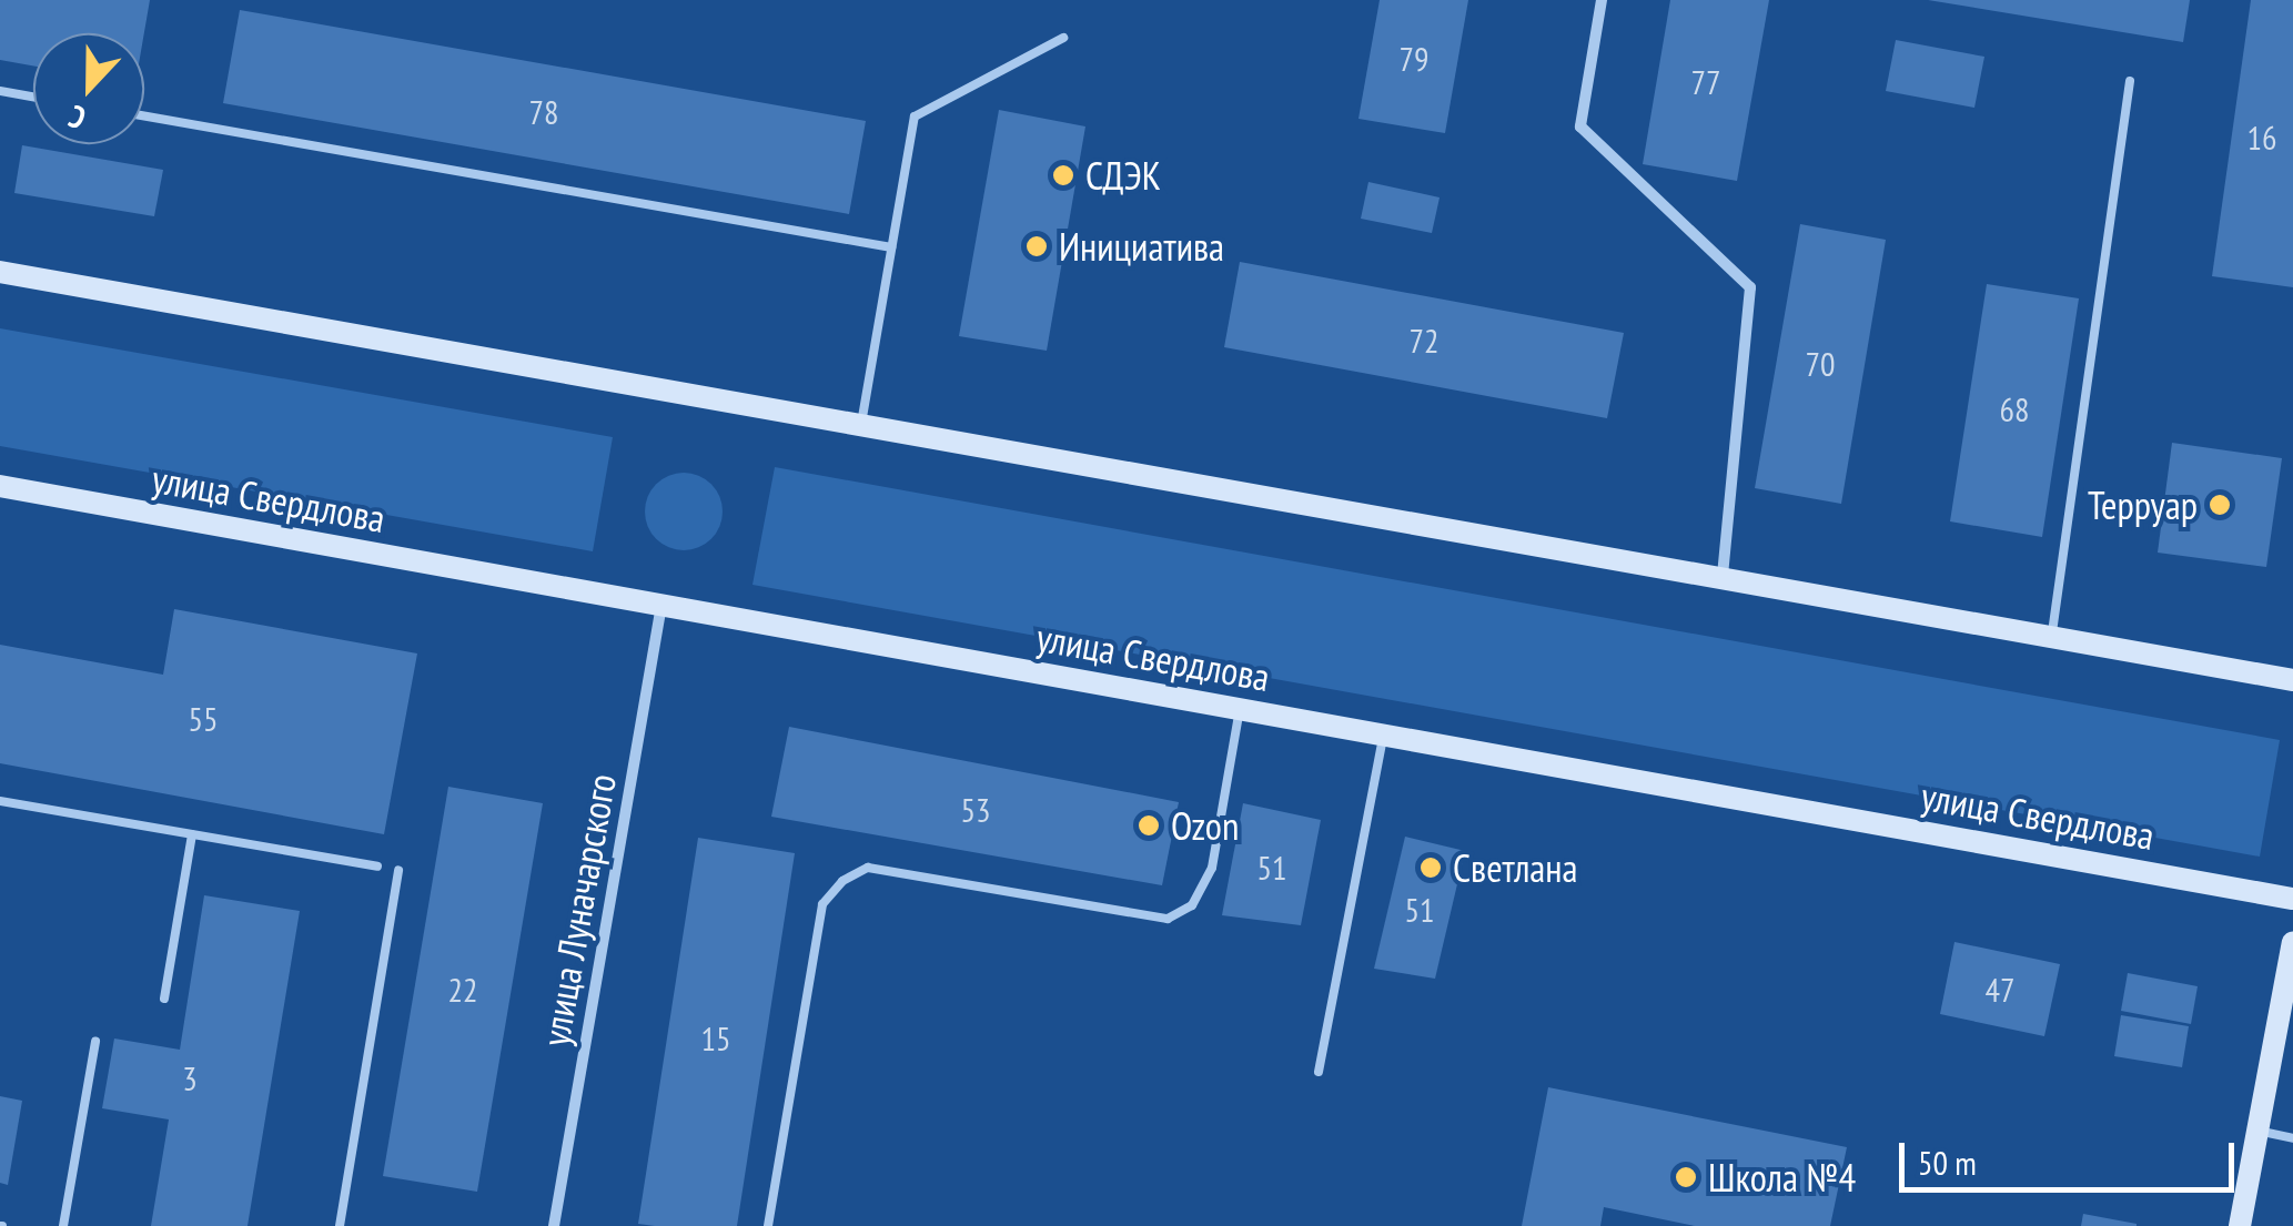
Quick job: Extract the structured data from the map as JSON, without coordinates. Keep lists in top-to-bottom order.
{
  "streets": {
    "main road": ["улица Свердлова"],
    "street": ["улица Луначарского"]
  },
  "crossings": [
    ["улица Свердлова", "улица Луначарского"]
  ],
  "places": [
    "СДЭК",
    "Инициатива",
    "Терруар",
    "Ozon",
    "Светлана",
    "Школа №4"
  ],
  "house_numbers": [
    "79",
    "77",
    "78",
    "16",
    "72",
    "70",
    "68",
    "55",
    "53",
    "51",
    "51",
    "22",
    "47",
    "15",
    "3"
  ],
  "scale_bar": "50 m",
  "north": "bottom"
}
